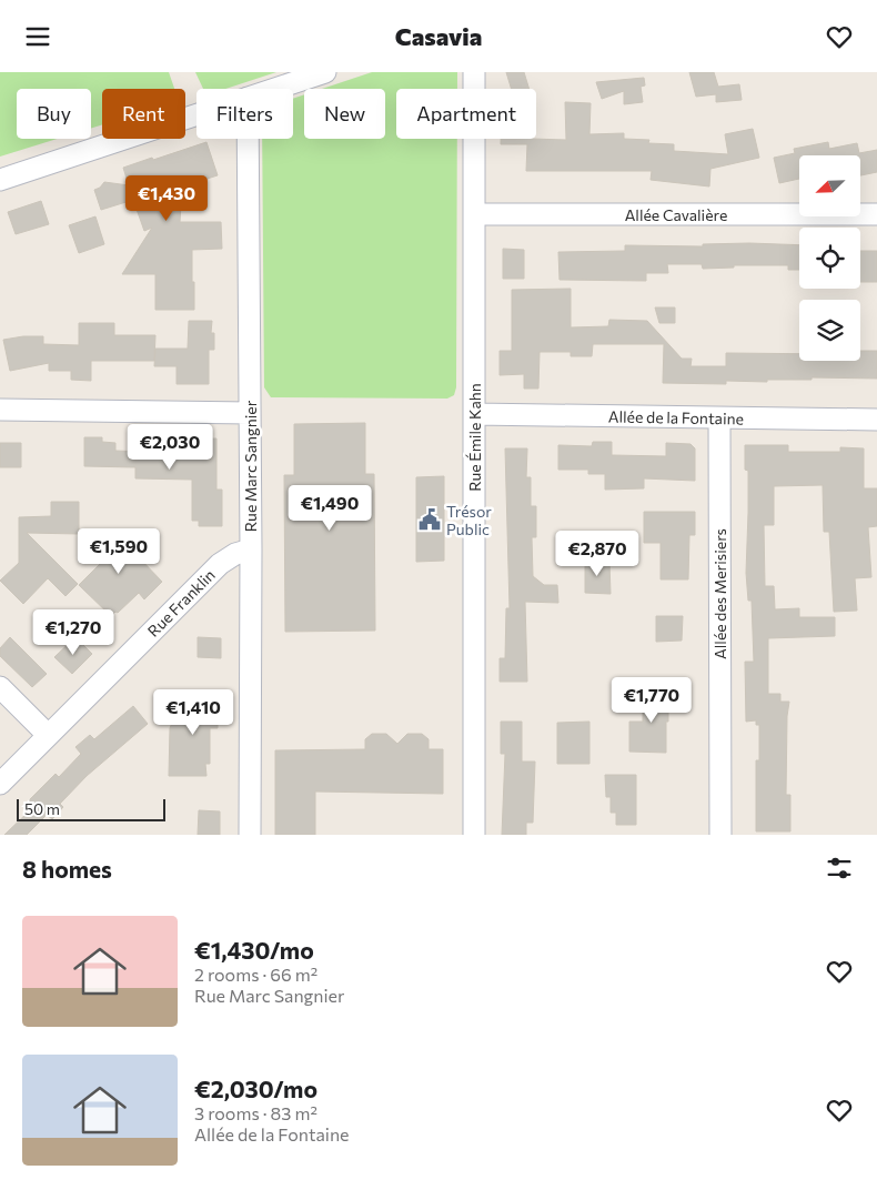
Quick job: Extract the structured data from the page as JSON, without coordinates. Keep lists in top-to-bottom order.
{
  "streets": {
    "street": [
      "Allée Cavalière",
      "Allée de la Fontaine",
      "Rue Émile Kahn",
      "Rue Marc Sangnier",
      "Allée des Merisiers",
      "Rue Franklin"
    ]
  },
  "crossings": [
    ["Allée Cavalière", "Rue Émile Kahn"],
    ["Allée de la Fontaine", "Rue Émile Kahn"],
    ["Allée de la Fontaine", "Allée des Merisiers"],
    ["Rue Marc Sangnier", "Rue Franklin"]
  ],
  "places": {
    "public building": ["Trésor Public"]
  },
  "scale_bar": "50 m",
  "north": "bottom left",
  "page": {
    "header": "Casavia",
    "chip": [
      "Buy",
      "Rent",
      "Filters",
      "New",
      "Apartment"
    ],
    "price": [
      "€1,430",
      "€2,030",
      "€1,490",
      "€1,590",
      "€2,870",
      "€1,270",
      "€1,770",
      "€1,410"
    ],
    "scale": "50 m",
    "heading": "8 homes",
    "list": [
      {
        "name": "€1,430/mo",
        "note": "2 rooms · 66 m² · Rue Marc Sangnier"
      },
      {
        "name": "€2,030/mo",
        "note": "3 rooms · 83 m² · Allée de la Fontaine"
      }
    ]
  }
}
